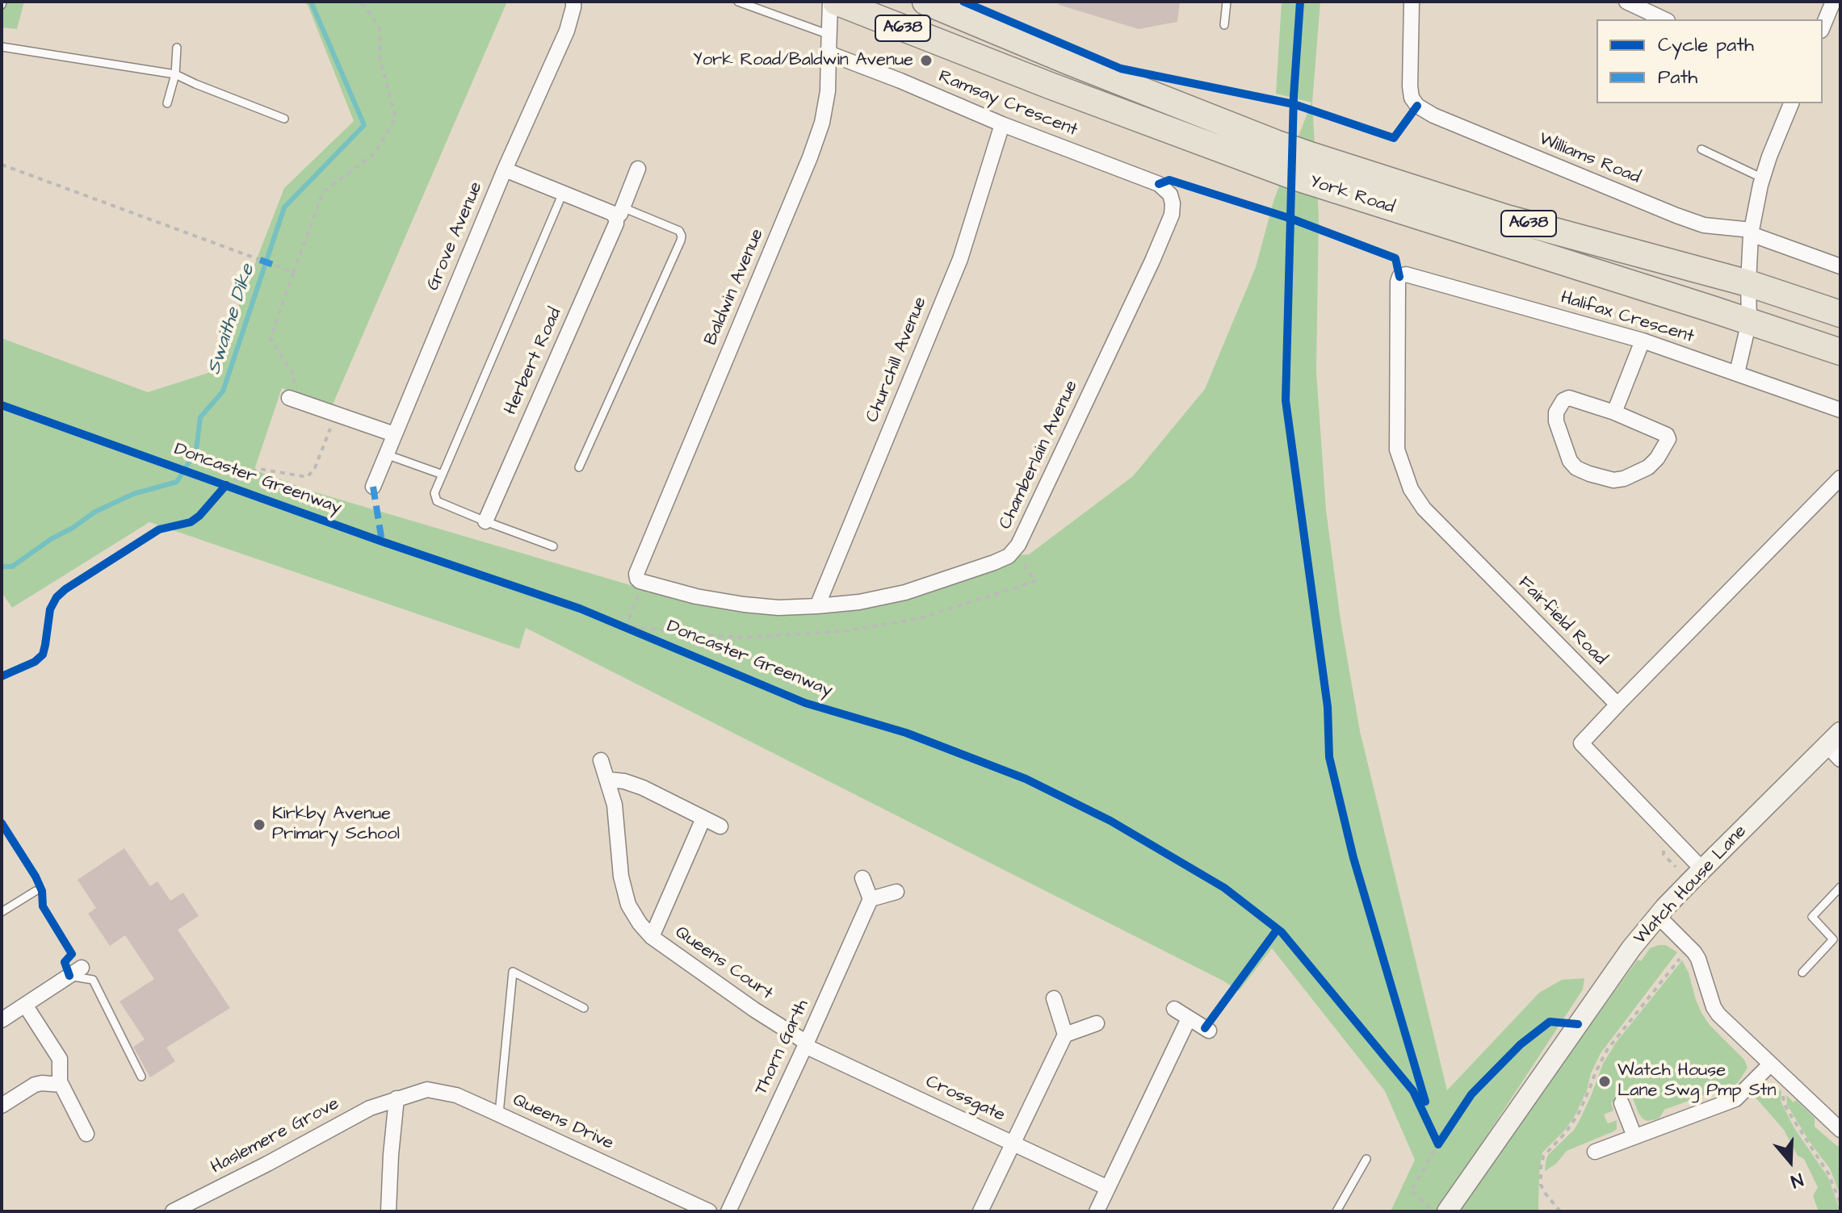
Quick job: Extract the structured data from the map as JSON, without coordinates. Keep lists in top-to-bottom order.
{
  "streets": {
    "highway": ["A638", "York Road"],
    "street": [
      "Ramsay Crescent",
      "Williams Road",
      "Grove Avenue",
      "Baldwin Avenue",
      "Halifax Crescent",
      "Churchill Avenue",
      "Herbert Road",
      "Chamberlain Avenue",
      "Fairfield Road",
      "Watch House Lane",
      "Queens Court",
      "Thorn Garth",
      "Crossgate",
      "Queens Drive",
      "Haslemere Grove"
    ],
    "cycle path": ["Doncaster Greenway"]
  },
  "crossings": [
    ["Ramsay Crescent", "Baldwin Avenue"],
    ["Ramsay Crescent", "Churchill Avenue"],
    ["Ramsay Crescent", "Chamberlain Avenue"],
    ["Baldwin Avenue", "Chamberlain Avenue"],
    ["Halifax Crescent", "Fairfield Road"],
    ["Churchill Avenue", "Chamberlain Avenue"],
    ["Queens Court", "Thorn Garth"],
    ["Queens Court", "Crossgate"],
    ["Thorn Garth", "Crossgate"],
    ["Queens Drive", "Haslemere Grove"]
  ],
  "water": ["Swaithe Dike"],
  "places": ["York Road/Baldwin Avenue", "Kirkby Avenue Primary School", "Watch House Lane Swg Pmp Stn"],
  "legend": ["Cycle path", "Path"],
  "north": "bottom"
}
